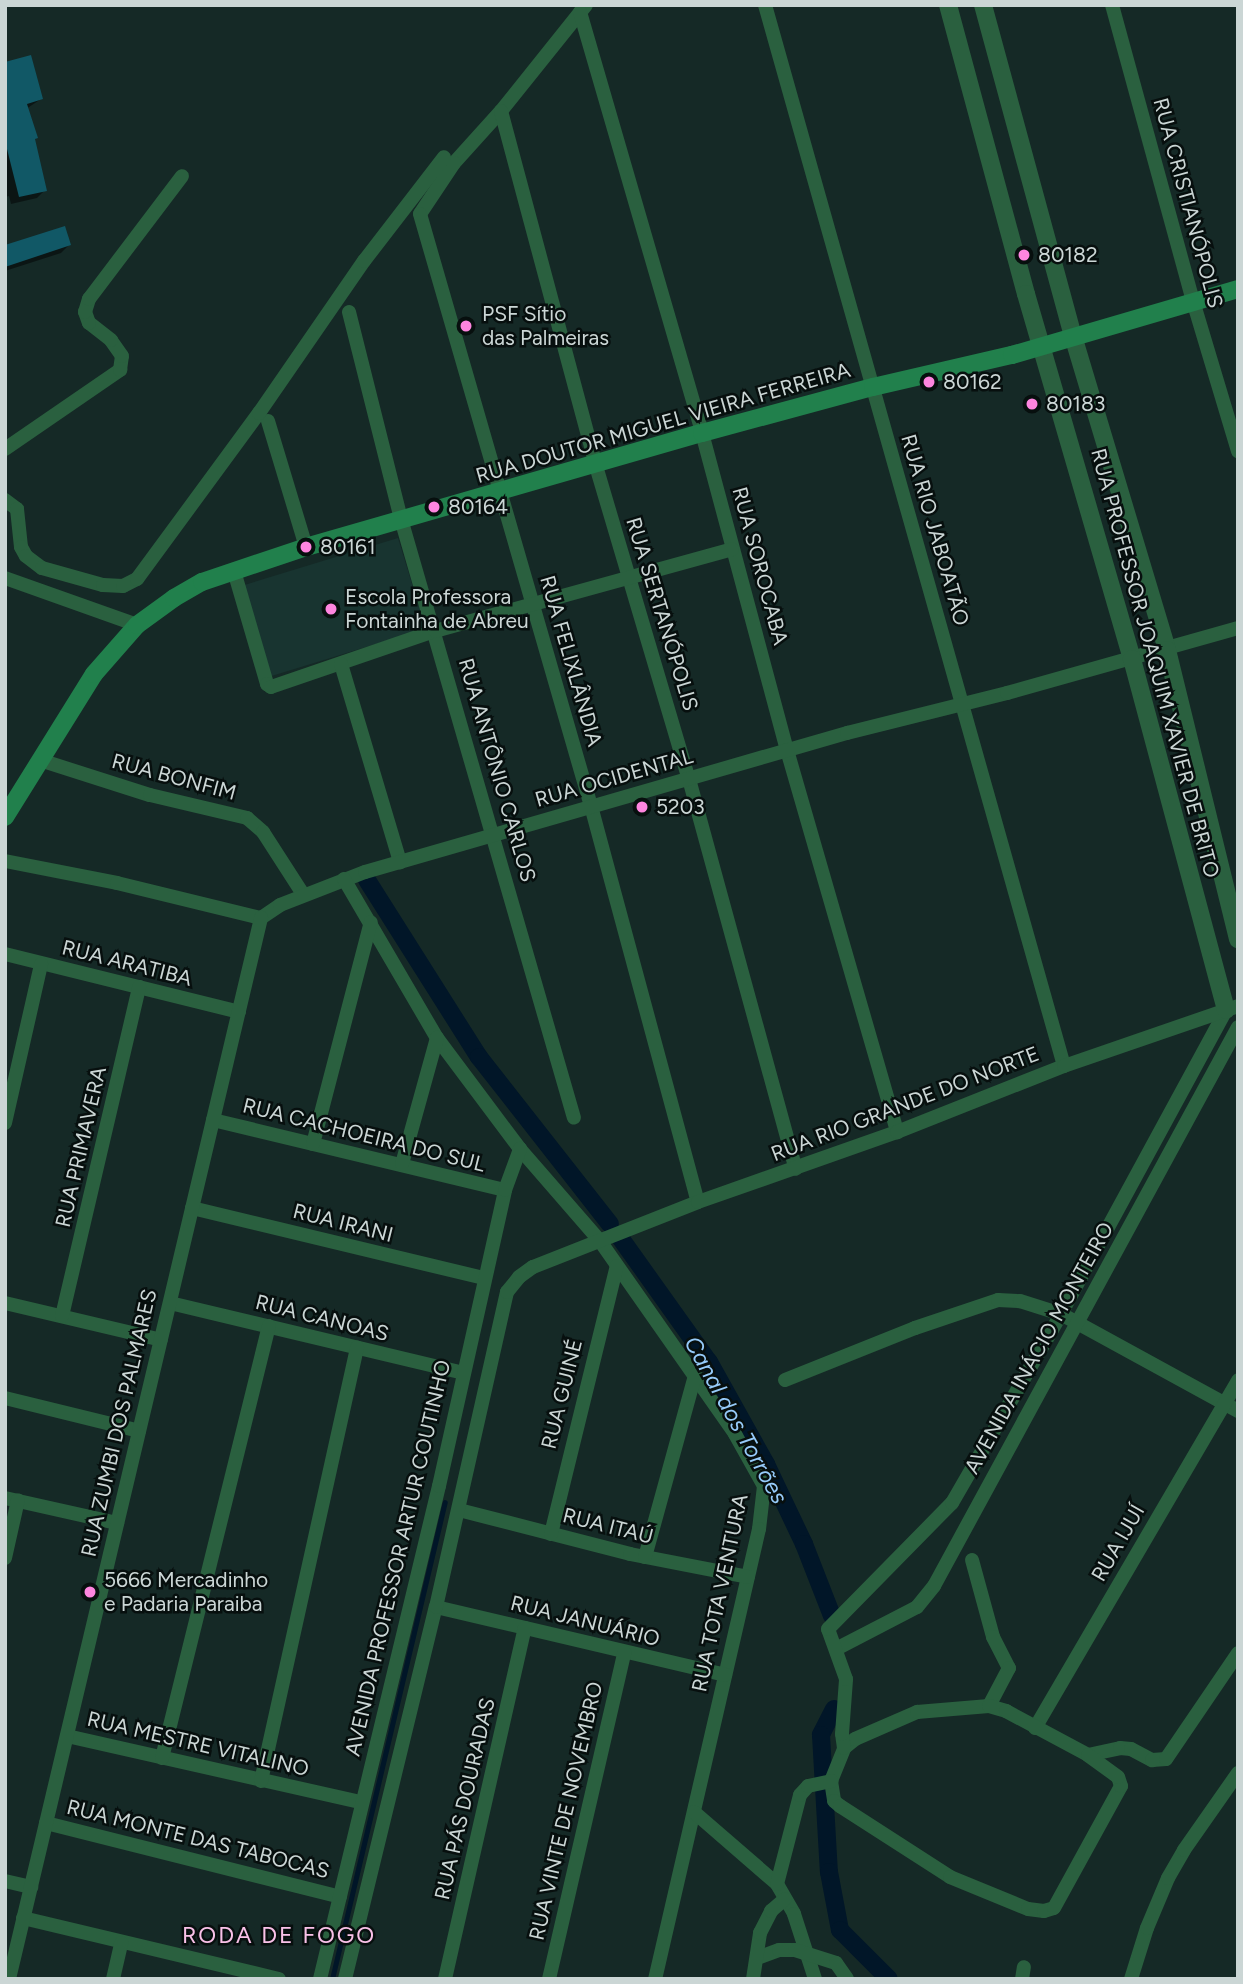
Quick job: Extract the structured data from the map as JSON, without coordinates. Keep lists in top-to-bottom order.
{
  "streets": {
    "main road": ["RUA DOUTOR MIGUEL VIEIRA FERREIRA"],
    "street": [
      "RUA CRISTIANÓPOLIS",
      "RUA RIO JABOATÃO",
      "RUA SOROCABA",
      "RUA SERTANÓPOLIS",
      "RUA FELIXLÂNDIA",
      "RUA PROFESSOR JOAQUIM XAVIER DE BRITO",
      "RUA ANTÔNIO CARLOS",
      "RUA BONFIM",
      "RUA OCIDENTAL",
      "RUA ARATIBA",
      "RUA RIO GRANDE DO NORTE",
      "RUA CACHOEIRA DO SUL",
      "RUA PRIMAVERA",
      "RUA IRANI",
      "RUA CANOAS",
      "AVENIDA INÁCIO MONTEIRO",
      "RUA GUINÉ",
      "RUA ZUMBI DOS PALMARES",
      "RUA ITAÚ",
      "RUA IJUÍ",
      "AVENIDA PROFESSOR ARTUR COUTINHO",
      "RUA TOTA VENTURA",
      "RUA JANUÁRIO",
      "RUA MESTRE VITALINO",
      "RUA PÁS DOURADAS",
      "RUA VINTE DE NOVEMBRO",
      "RUA MONTE DAS TABOCAS"
    ]
  },
  "crossings": [
    ["RUA CRISTIANÓPOLIS", "RUA DOUTOR MIGUEL VIEIRA FERREIRA"],
    ["RUA DOUTOR MIGUEL VIEIRA FERREIRA", "RUA RIO JABOATÃO"],
    ["RUA DOUTOR MIGUEL VIEIRA FERREIRA", "RUA SOROCABA"],
    ["RUA DOUTOR MIGUEL VIEIRA FERREIRA", "RUA SERTANÓPOLIS"],
    ["RUA DOUTOR MIGUEL VIEIRA FERREIRA", "RUA FELIXLÂNDIA"],
    ["RUA DOUTOR MIGUEL VIEIRA FERREIRA", "RUA PROFESSOR JOAQUIM XAVIER DE BRITO"],
    ["RUA DOUTOR MIGUEL VIEIRA FERREIRA", "RUA ANTÔNIO CARLOS"],
    ["RUA DOUTOR MIGUEL VIEIRA FERREIRA", "RUA BONFIM"],
    ["RUA RIO JABOATÃO", "RUA OCIDENTAL"],
    ["RUA RIO JABOATÃO", "RUA RIO GRANDE DO NORTE"],
    ["RUA SOROCABA", "RUA OCIDENTAL"],
    ["RUA SOROCABA", "RUA RIO GRANDE DO NORTE"],
    ["RUA SERTANÓPOLIS", "RUA FELIXLÂNDIA"],
    ["RUA SERTANÓPOLIS", "RUA OCIDENTAL"],
    ["RUA SERTANÓPOLIS", "RUA RIO GRANDE DO NORTE"],
    ["RUA FELIXLÂNDIA", "RUA OCIDENTAL"],
    ["RUA FELIXLÂNDIA", "RUA RIO GRANDE DO NORTE"],
    ["RUA PROFESSOR JOAQUIM XAVIER DE BRITO", "RUA OCIDENTAL"],
    ["RUA PROFESSOR JOAQUIM XAVIER DE BRITO", "RUA RIO GRANDE DO NORTE"],
    ["RUA PROFESSOR JOAQUIM XAVIER DE BRITO", "AVENIDA INÁCIO MONTEIRO"],
    ["RUA ANTÔNIO CARLOS", "RUA OCIDENTAL"],
    ["RUA BONFIM", "RUA OCIDENTAL"],
    ["RUA OCIDENTAL", "RUA ZUMBI DOS PALMARES"],
    ["RUA OCIDENTAL", "RUA TOTA VENTURA"],
    ["RUA ARATIBA", "RUA PRIMAVERA"],
    ["RUA ARATIBA", "RUA ZUMBI DOS PALMARES"],
    ["RUA RIO GRANDE DO NORTE", "AVENIDA INÁCIO MONTEIRO"],
    ["RUA RIO GRANDE DO NORTE", "RUA TOTA VENTURA"],
    ["RUA CACHOEIRA DO SUL", "RUA ZUMBI DOS PALMARES"],
    ["RUA CACHOEIRA DO SUL", "AVENIDA PROFESSOR ARTUR COUTINHO"],
    ["RUA IRANI", "RUA ZUMBI DOS PALMARES"],
    ["RUA IRANI", "AVENIDA PROFESSOR ARTUR COUTINHO"],
    ["RUA CANOAS", "RUA ZUMBI DOS PALMARES"],
    ["RUA CANOAS", "AVENIDA PROFESSOR ARTUR COUTINHO"],
    ["RUA GUINÉ", "RUA ITAÚ"],
    ["RUA GUINÉ", "RUA TOTA VENTURA"],
    ["RUA ZUMBI DOS PALMARES", "RUA MESTRE VITALINO"],
    ["RUA ZUMBI DOS PALMARES", "RUA MONTE DAS TABOCAS"],
    ["RUA ITAÚ", "RUA TOTA VENTURA"],
    ["AVENIDA PROFESSOR ARTUR COUTINHO", "RUA TOTA VENTURA"],
    ["AVENIDA PROFESSOR ARTUR COUTINHO", "RUA MESTRE VITALINO"],
    ["AVENIDA PROFESSOR ARTUR COUTINHO", "RUA MONTE DAS TABOCAS"],
    ["RUA TOTA VENTURA", "RUA JANUÁRIO"],
    ["RUA JANUÁRIO", "RUA PÁS DOURADAS"],
    ["RUA JANUÁRIO", "RUA VINTE DE NOVEMBRO"]
  ],
  "districts": ["RODA DE FOGO"],
  "water": ["Canal dos Torrões"],
  "places": [
    "80182",
    "PSF Sítio das Palmeiras",
    "80162",
    "80183",
    "80164",
    "80161",
    "Escola Professora Fontainha de Abreu",
    "5203",
    "5666 Mercadinho e Padaria Paraiba"
  ]
}
